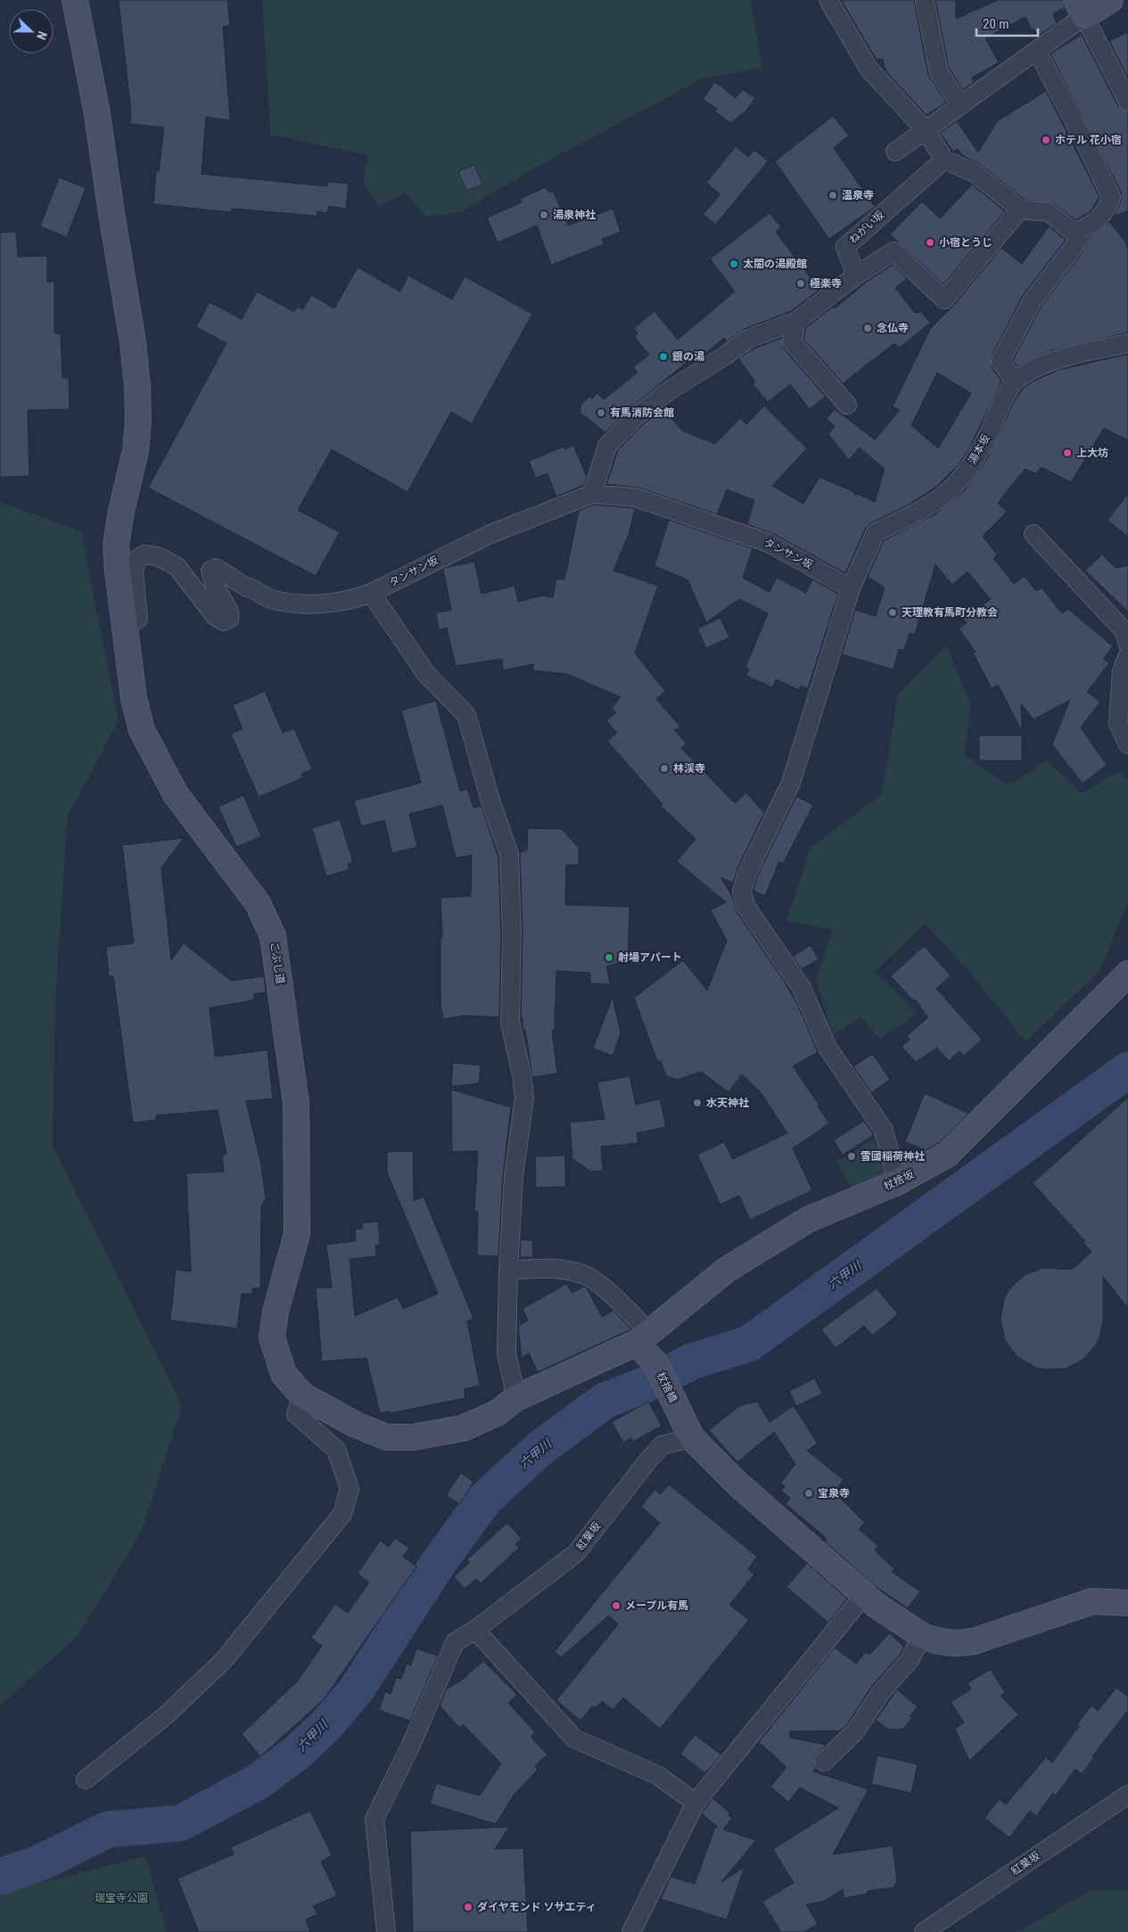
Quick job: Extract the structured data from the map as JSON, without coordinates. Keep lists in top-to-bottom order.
{
  "streets": {
    "street": [
      "ねがい坂",
      "湯本坂",
      "タンサン坂",
      "こぶし道",
      "杖捨坂",
      "杖捨橋",
      "紅葉坂"
    ]
  },
  "crossings": [
    ["湯本坂", "タンサン坂"],
    ["湯本坂", "杖捨坂"],
    ["タンサン坂", "こぶし道"],
    ["こぶし道", "杖捨坂"],
    ["杖捨坂", "杖捨橋"],
    ["杖捨橋", "紅葉坂"]
  ],
  "water": ["六甲川"],
  "parks": ["瑞宝寺公園"],
  "places": [
    "ホテル 花小宿",
    "温泉寺",
    "湯泉神社",
    "小宿とうじ",
    "太閤の湯殿館",
    "極楽寺",
    "念仏寺",
    "銀の湯",
    "有馬消防会館",
    "上大坊",
    "天理教有馬町分教会",
    "林渓寺",
    "射場アパート",
    "水天神社",
    "雪國稲荷神社",
    "宝泉寺",
    "メープル有馬",
    "ダイヤモンド ソサエティ"
  ],
  "scale_bar": "20 m",
  "north": "right"
}
